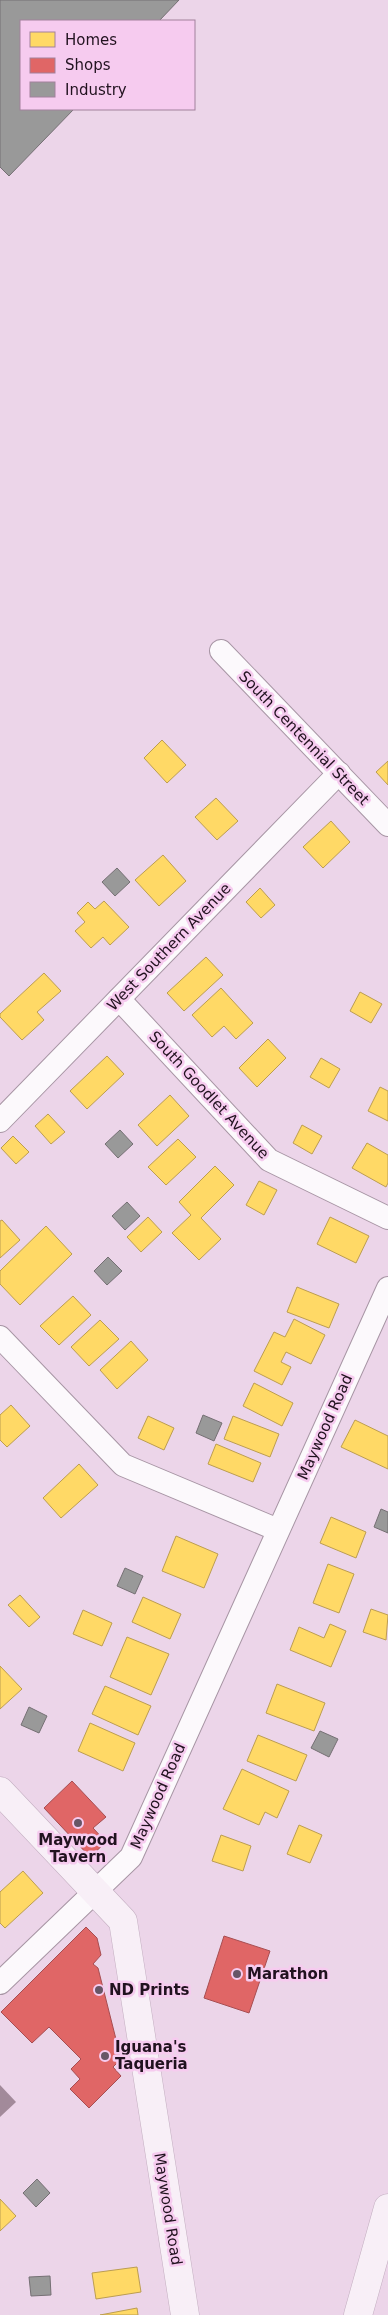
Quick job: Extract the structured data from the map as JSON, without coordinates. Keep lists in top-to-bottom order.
{
  "streets": {
    "main road": ["Maywood Road"],
    "street": ["South Centennial Street", "West Southern Avenue", "South Goodlet Avenue"]
  },
  "crossings": [
    ["South Centennial Street", "West Southern Avenue"],
    ["West Southern Avenue", "South Goodlet Avenue"]
  ],
  "places": [
    "Maywood Tavern",
    "Marathon",
    "ND Prints",
    "Iguana's Taqueria"
  ],
  "legend": ["Homes", "Shops", "Industry"]
}
